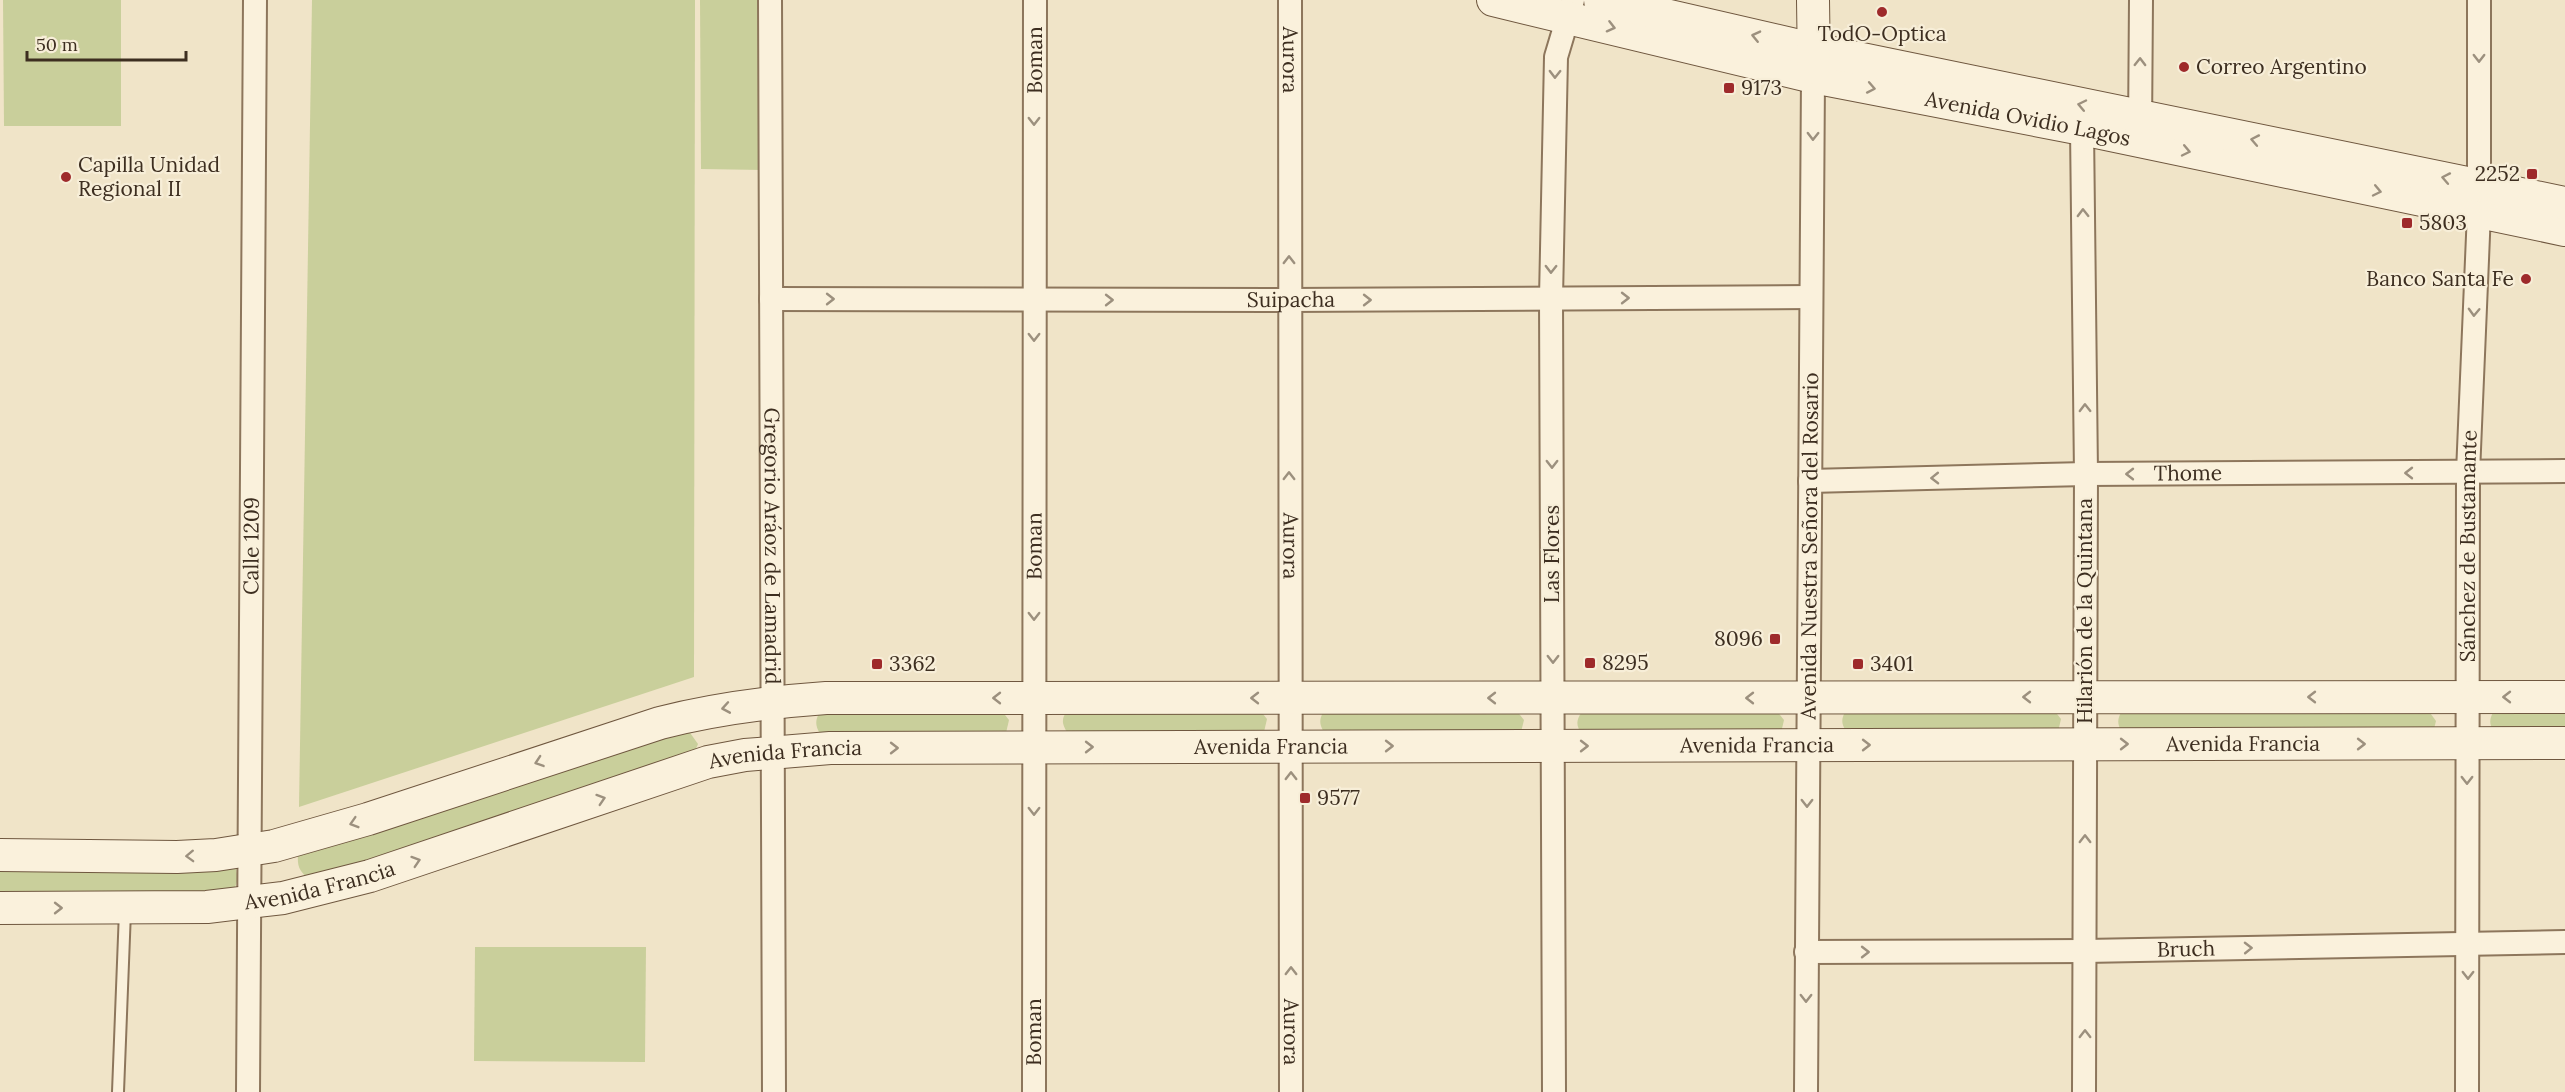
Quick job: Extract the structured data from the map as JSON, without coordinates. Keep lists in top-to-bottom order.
{
  "streets": {
    "street": [
      "Boman",
      "Aurora",
      "Avenida Ovidio Lagos",
      "Suipacha",
      "Thome",
      "Calle 1209",
      "Gregorio Aráoz de Lamadrid",
      "Avenida Nuestra Señora del Rosario",
      "Sánchez de Bustamante",
      "Las Flores",
      "Hilarión de la Quintana",
      "Avenida Francia",
      "Bruch"
    ]
  },
  "crossings": [
    ["Boman", "Suipacha"],
    ["Boman", "Avenida Francia"],
    ["Aurora", "Suipacha"],
    ["Aurora", "Avenida Francia"],
    ["Avenida Ovidio Lagos", "Avenida Nuestra Señora del Rosario"],
    ["Avenida Ovidio Lagos", "Sánchez de Bustamante"],
    ["Avenida Ovidio Lagos", "Las Flores"],
    ["Avenida Ovidio Lagos", "Hilarión de la Quintana"],
    ["Suipacha", "Gregorio Aráoz de Lamadrid"],
    ["Suipacha", "Avenida Nuestra Señora del Rosario"],
    ["Suipacha", "Las Flores"],
    ["Thome", "Avenida Nuestra Señora del Rosario"],
    ["Thome", "Sánchez de Bustamante"],
    ["Thome", "Hilarión de la Quintana"],
    ["Calle 1209", "Avenida Francia"],
    ["Gregorio Aráoz de Lamadrid", "Avenida Francia"],
    ["Avenida Nuestra Señora del Rosario", "Avenida Francia"],
    ["Avenida Nuestra Señora del Rosario", "Bruch"],
    ["Sánchez de Bustamante", "Avenida Francia"],
    ["Sánchez de Bustamante", "Bruch"],
    ["Las Flores", "Avenida Francia"],
    ["Hilarión de la Quintana", "Avenida Francia"],
    ["Hilarión de la Quintana", "Bruch"]
  ],
  "one_way": [
    "Boman",
    "Aurora",
    "Suipacha",
    "Thome",
    "Avenida Nuestra Señora del Rosario",
    "Sánchez de Bustamante",
    "Las Flores",
    "Hilarión de la Quintana",
    "Bruch"
  ],
  "places": {
    "other": [
      "TodO-Optica",
      "Correo Argentino",
      "Capilla Unidad Regional II",
      "Banco Santa Fe"
    ],
    "transit": [
      "9173",
      "2252",
      "5803",
      "8096",
      "8295",
      "3362",
      "3401",
      "9577"
    ]
  },
  "scale_bar": "50 m"
}
